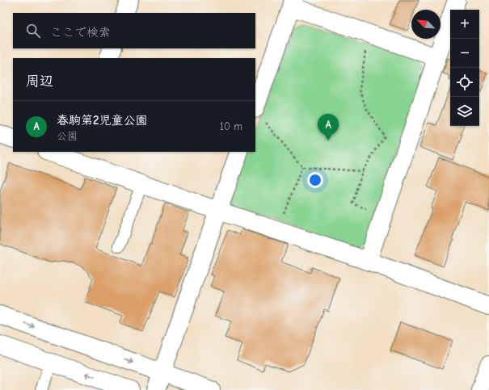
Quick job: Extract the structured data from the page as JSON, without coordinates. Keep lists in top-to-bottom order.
{
  "north": "top left",
  "page": {
    "map_buttons": ["+", "−"],
    "search": "ここで検索",
    "heading": "周辺",
    "list": [
      {
        "mark": "A",
        "name": "春駒第2児童公園",
        "note": "公園",
        "value": "10 m"
      }
    ],
    "pins": "A"
  }
}
